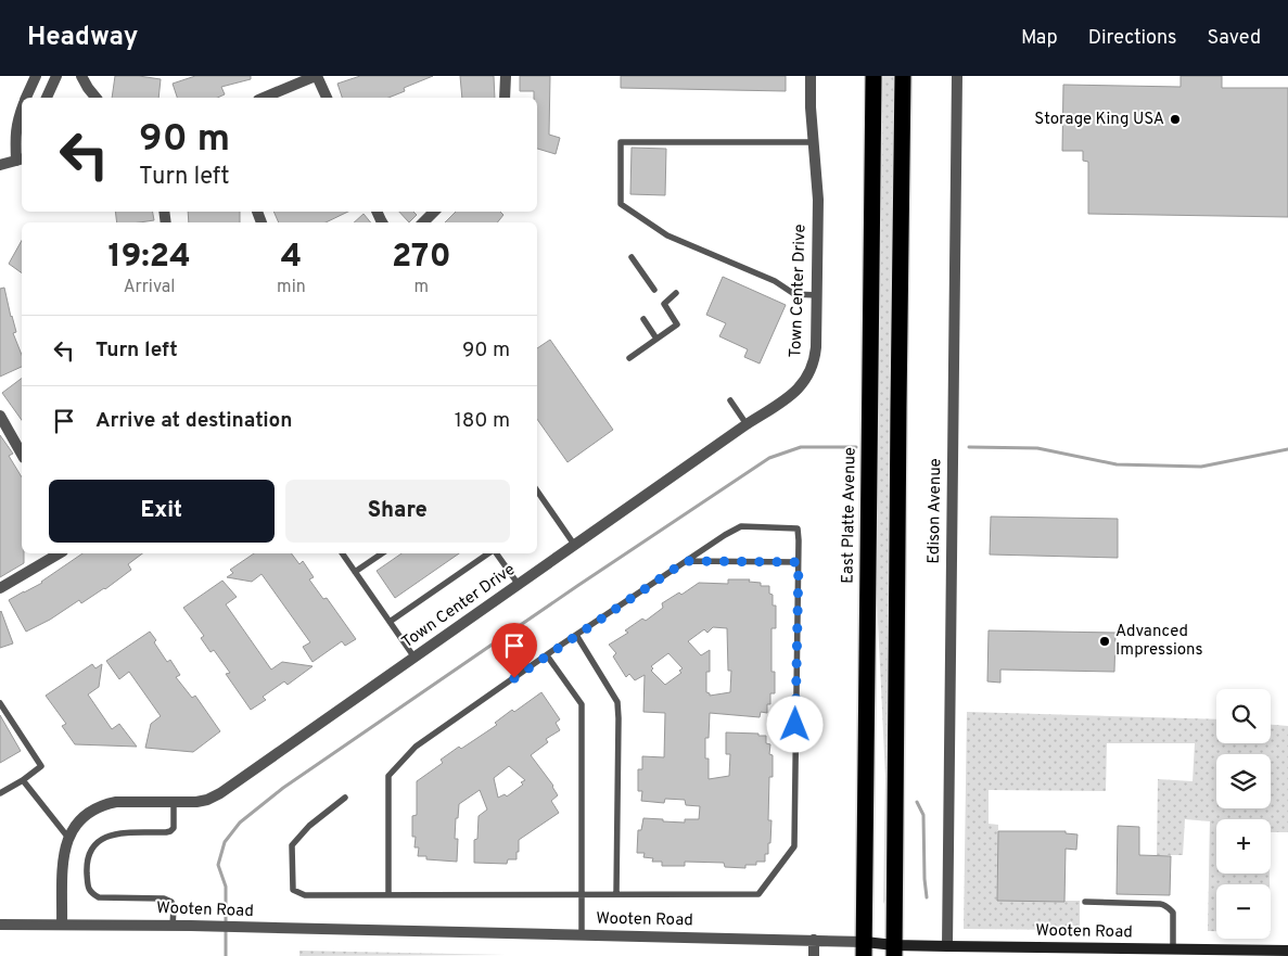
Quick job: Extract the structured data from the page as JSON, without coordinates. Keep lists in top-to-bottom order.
{
  "streets": {
    "highway": ["East Platte Avenue"],
    "street": ["Town Center Drive", "Edison Avenue", "Wooten Road"]
  },
  "crossings": [
    ["Town Center Drive", "Wooten Road"],
    ["Edison Avenue", "Wooten Road"],
    ["East Platte Avenue", "Wooten Road"]
  ],
  "places": ["Storage King USA", "Advanced Impressions"],
  "page": {
    "header": "Headway",
    "nav": ["Map", "Directions", "Saved"],
    "turn": ["90 m", "Turn left"],
    "eta": [
      "19:24",
      "Arrival",
      "4",
      "min",
      "270",
      "m"
    ],
    "list": [
      {
        "name": "Turn left",
        "value": "90 m"
      },
      {
        "name": "Arrive at destination",
        "value": "180 m"
      }
    ],
    "buttons": ["Exit", "Share"],
    "map_buttons": ["+", "−"]
  }
}
